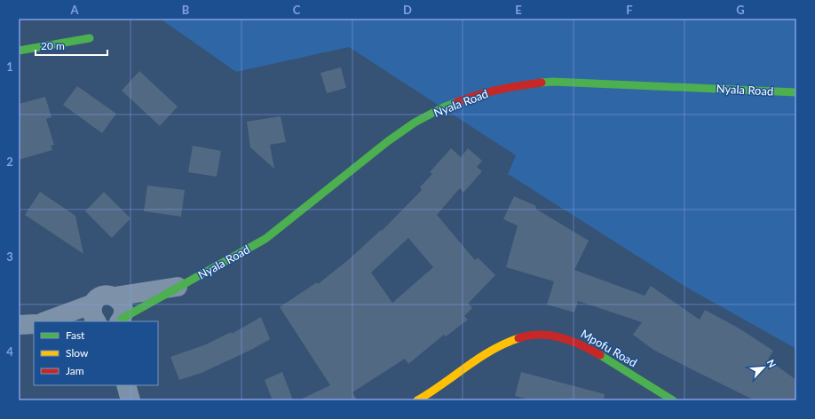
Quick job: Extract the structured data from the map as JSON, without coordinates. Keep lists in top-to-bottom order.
{
  "streets": {
    "street": ["Nyala Road", "Mpofu Road"]
  },
  "legend": ["Fast", "Slow", "Jam"],
  "scale_bar": "20 m",
  "north": "top right",
  "grid": {
    "columns": [
      "A",
      "B",
      "C",
      "D",
      "E",
      "F",
      "G"
    ],
    "rows": [
      "1",
      "2",
      "3",
      "4"
    ]
  }
}
